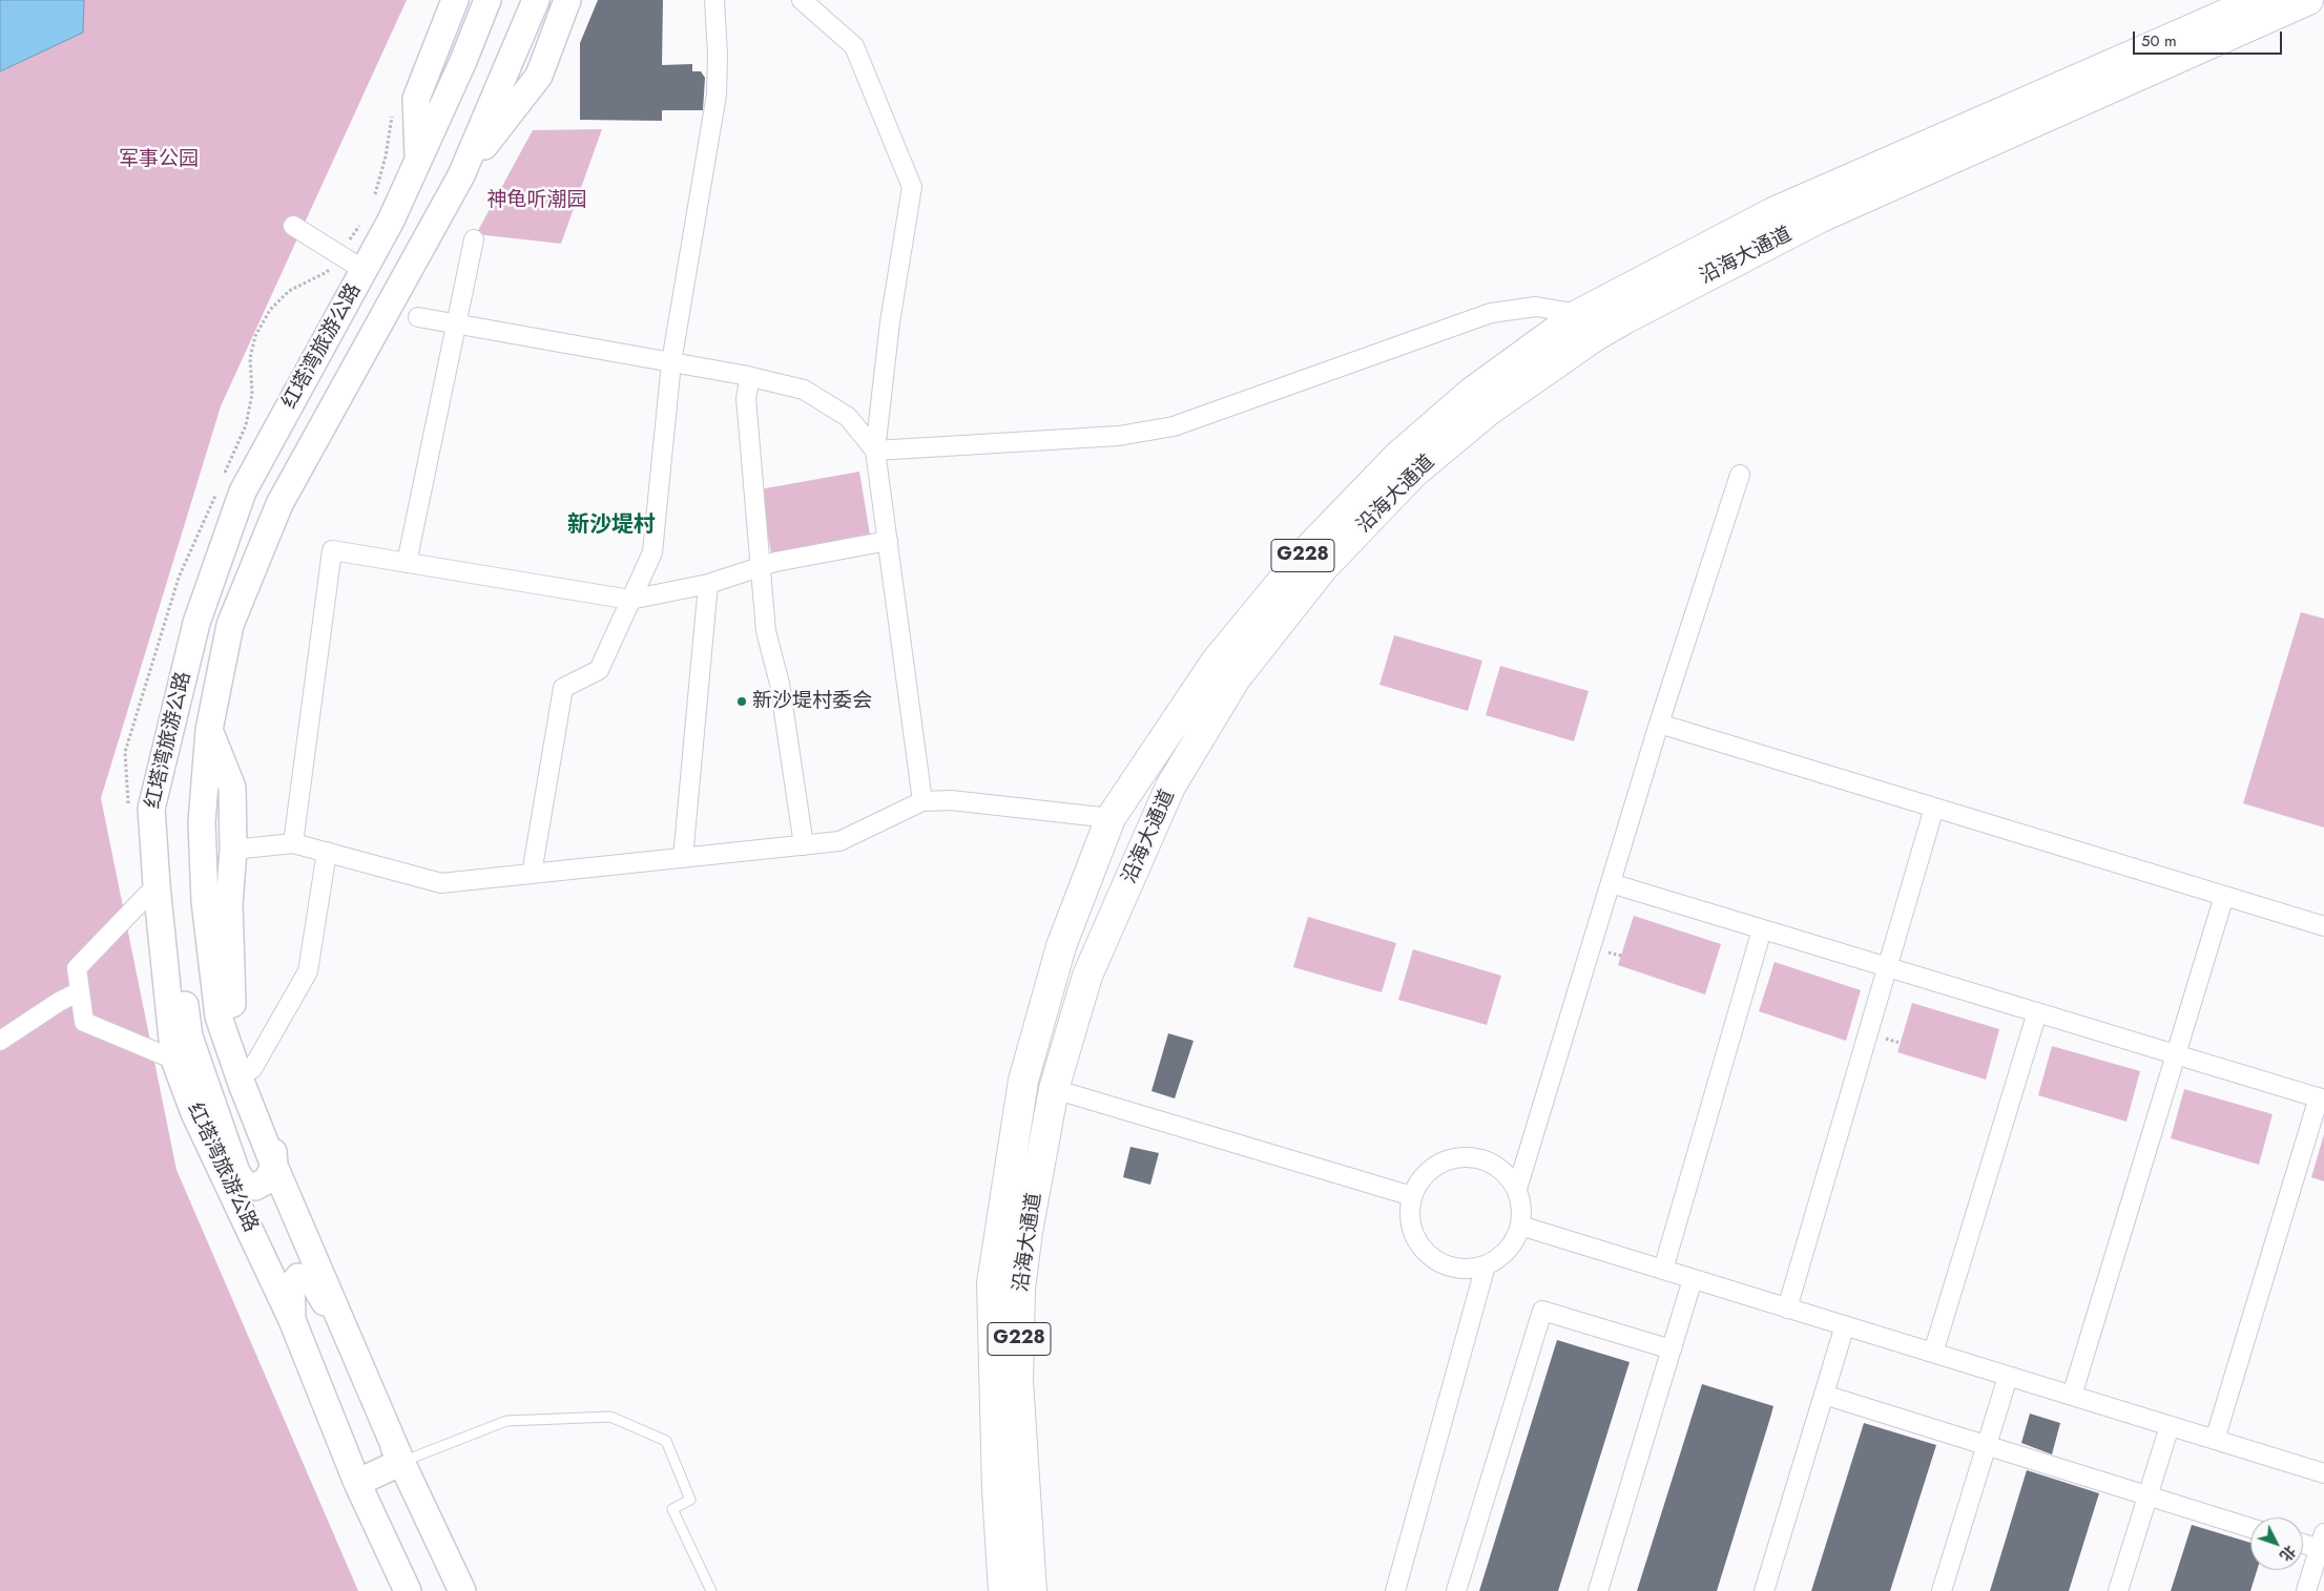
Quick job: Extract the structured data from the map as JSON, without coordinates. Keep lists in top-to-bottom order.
{
  "streets": {
    "highway": ["沿海大通道", "G228"],
    "main road": ["红塔湾旅游公路"]
  },
  "districts": ["新沙堤村"],
  "parks": ["军事公园", "神龟听潮园"],
  "places": ["新沙堤村委会"],
  "scale_bar": "50 m",
  "north": "bottom right"
}
